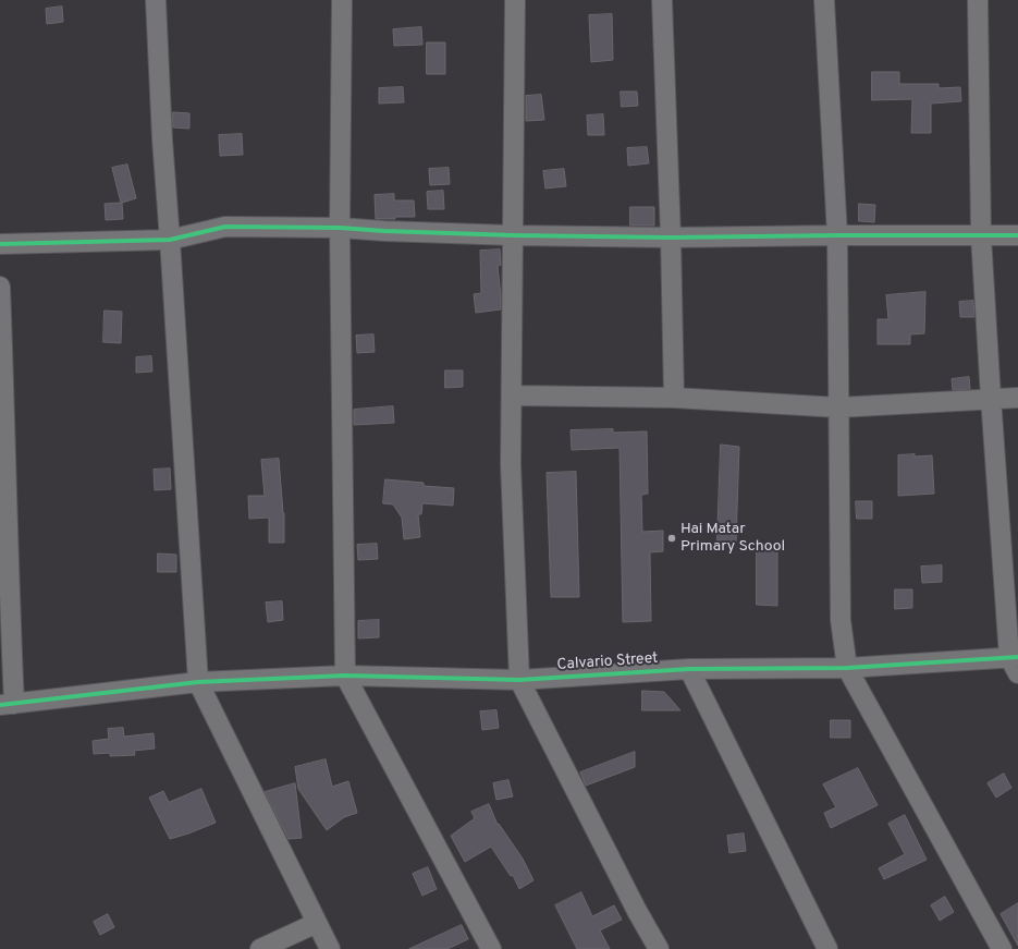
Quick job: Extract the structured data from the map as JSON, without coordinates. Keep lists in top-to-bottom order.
{
  "streets": {
    "street": ["Calvario Street"]
  },
  "places": ["Hai Matar Primary School"]
}
